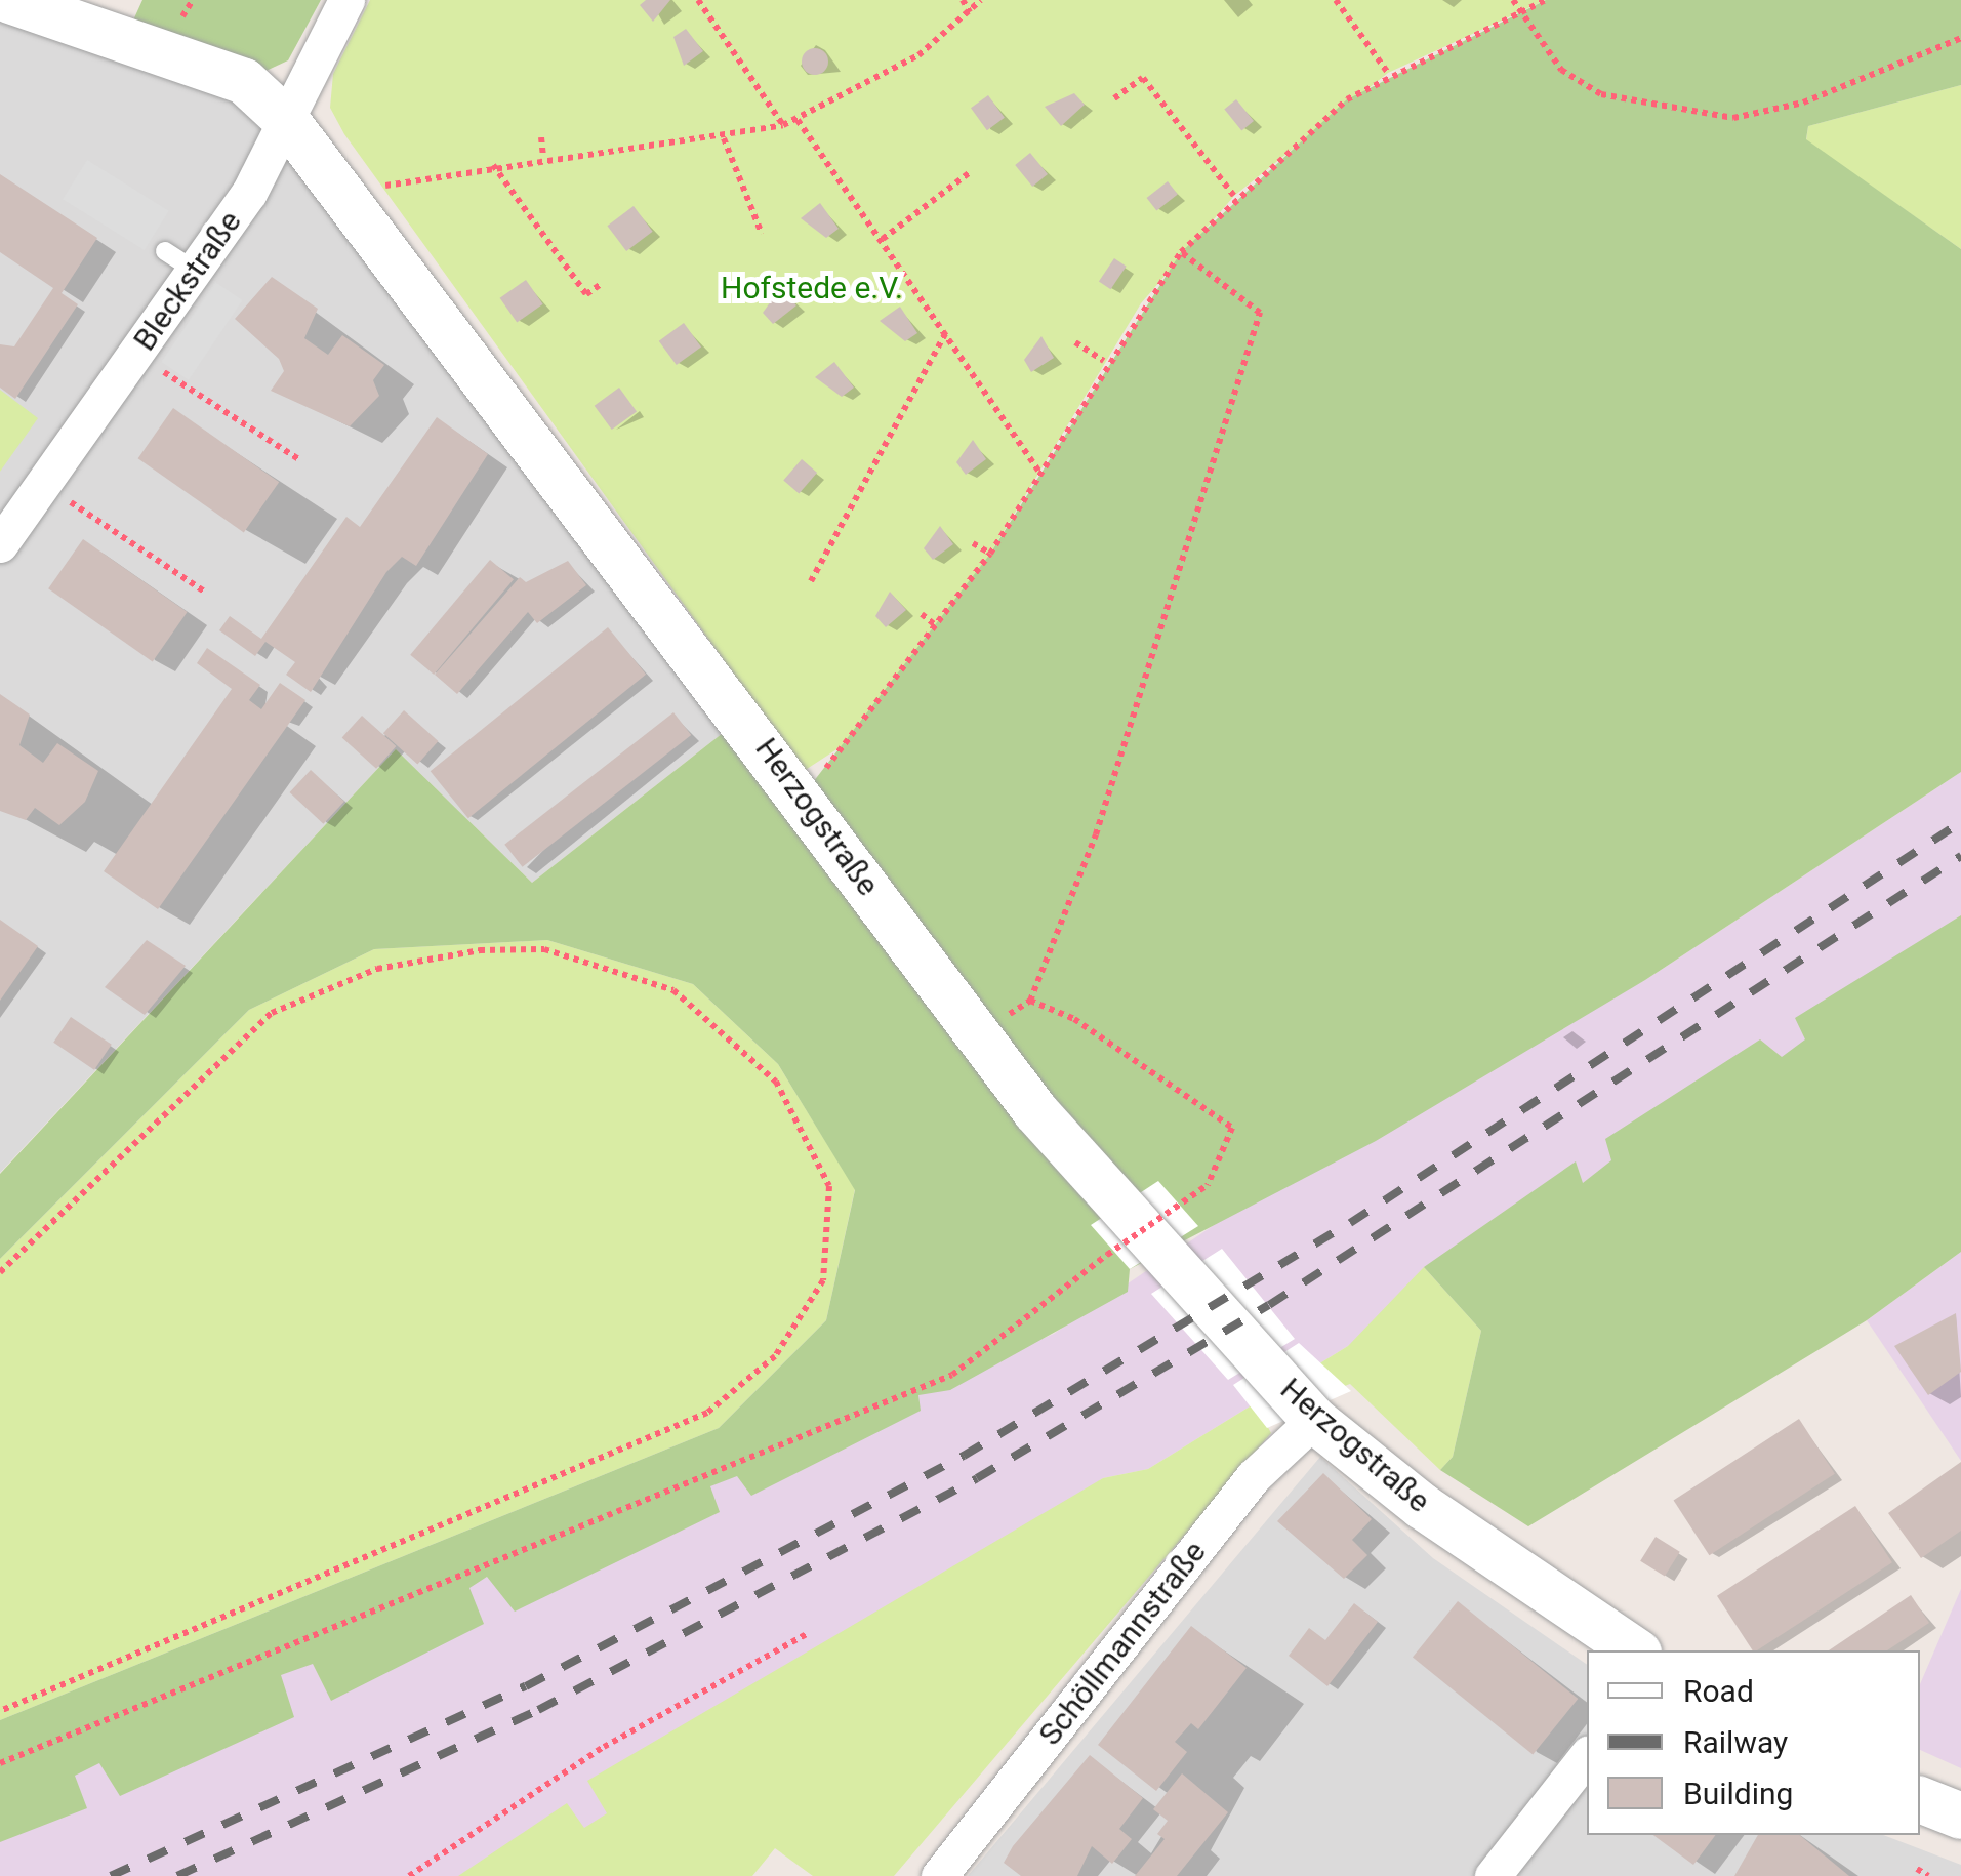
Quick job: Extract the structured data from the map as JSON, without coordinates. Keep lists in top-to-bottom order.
{
  "streets": {
    "street": ["Bleckstraße", "Herzogstraße", "Schöllmannstraße"]
  },
  "crossings": [
    ["Bleckstraße", "Herzogstraße"],
    ["Herzogstraße", "Schöllmannstraße"]
  ],
  "parks": ["Hofstede e.V."],
  "legend": ["Road", "Railway", "Building"]
}
